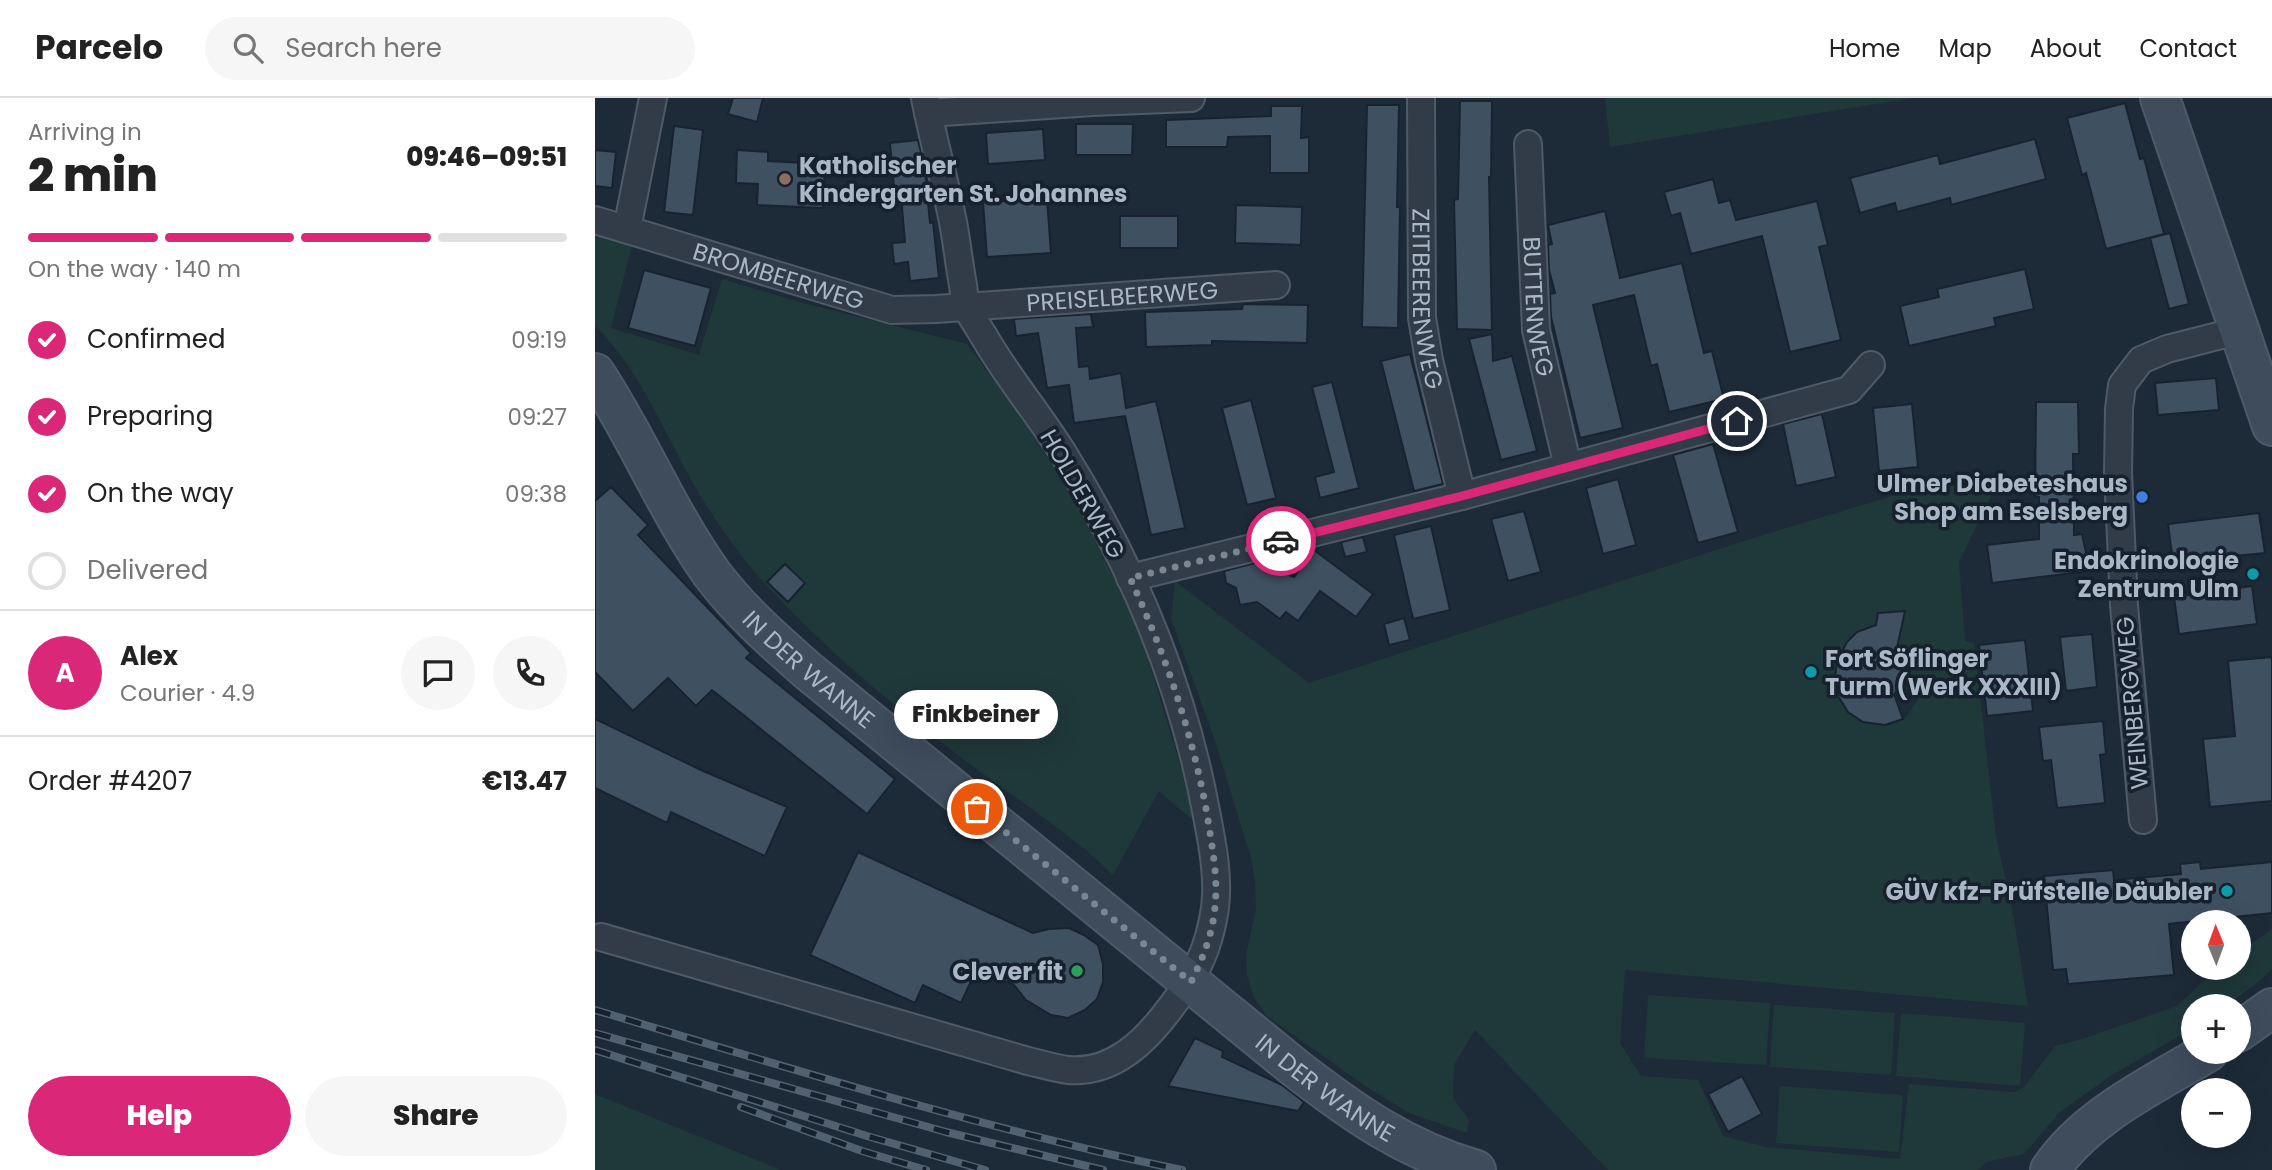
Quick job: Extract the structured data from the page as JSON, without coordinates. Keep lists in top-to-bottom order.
{
  "streets": {
    "street": [
      "BROMBEERWEG",
      "PREISELBEERWEG",
      "ZEITBEERENWEG",
      "BUTTENWEG",
      "HOLDERWEG",
      "IN DER WANNE",
      "WEINBERGWEG"
    ]
  },
  "crossings": [
    ["BROMBEERWEG", "PREISELBEERWEG"],
    ["BROMBEERWEG", "HOLDERWEG"],
    ["PREISELBEERWEG", "HOLDERWEG"],
    ["HOLDERWEG", "IN DER WANNE"]
  ],
  "places": [
    "Katholischer Kindergarten St. Johannes",
    "Ulmer Diabeteshaus Shop am Eselsberg",
    "Endokrinologie Zentrum Ulm",
    "Fort Söflinger Turm (Werk XXXIII)",
    "Finkbeiner",
    "GÜV kfz-Prüfstelle Däubler",
    "Clever fit"
  ],
  "north": "top",
  "page": {
    "header": "Parcelo",
    "search": "Search here",
    "nav": [
      "Home",
      "Map",
      "About",
      "Contact"
    ],
    "heading": ["2 min", "Arriving in", "09:46–09:51"],
    "panel": [
      "Alex",
      "Courier · 4.9",
      "Order #4207",
      "€13.47"
    ],
    "bar": "On the way · 140 m",
    "list": [
      ["Confirmed", "09:19"],
      ["Preparing", "09:27"],
      ["On the way", "09:38"],
      "Delivered"
    ],
    "round": "A",
    "bubble": "Finkbeiner",
    "map_buttons": ["+", "−"],
    "buttons": ["Help", "Share"]
  }
}
